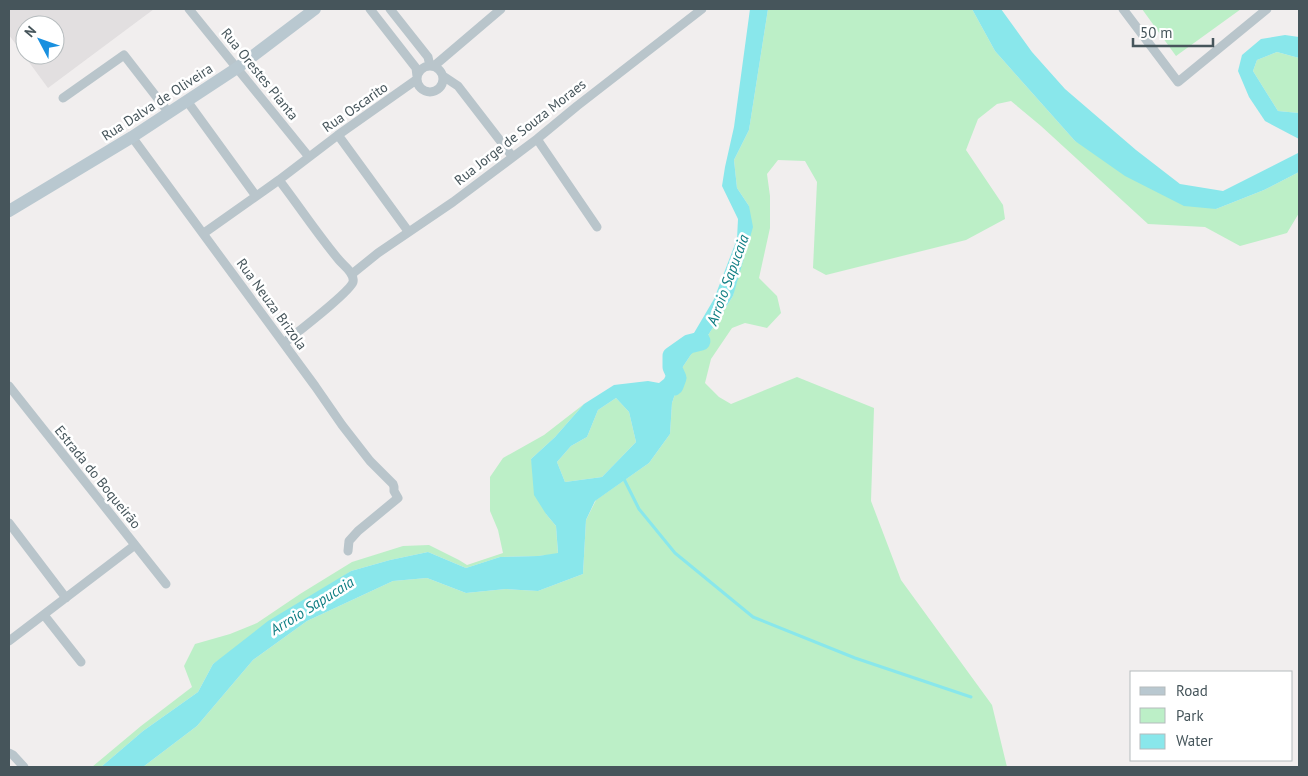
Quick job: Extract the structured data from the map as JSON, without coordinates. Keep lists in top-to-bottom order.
{
  "streets": {
    "street": [
      "Rua Orestes Pianta",
      "Rua Dalva de Oliveira",
      "Rua Oscarito",
      "Rua Jorge de Souza Moraes",
      "Rua Neuza Brizola",
      "Estrada do Boqueirão"
    ]
  },
  "crossings": [
    ["Rua Orestes Pianta", "Rua Dalva de Oliveira"],
    ["Rua Orestes Pianta", "Rua Oscarito"],
    ["Rua Dalva de Oliveira", "Rua Neuza Brizola"],
    ["Rua Oscarito", "Rua Neuza Brizola"]
  ],
  "water": ["Arroio Sapucaia"],
  "legend": ["Road", "Park", "Water"],
  "scale_bar": "50 m",
  "north": "top left"
}
